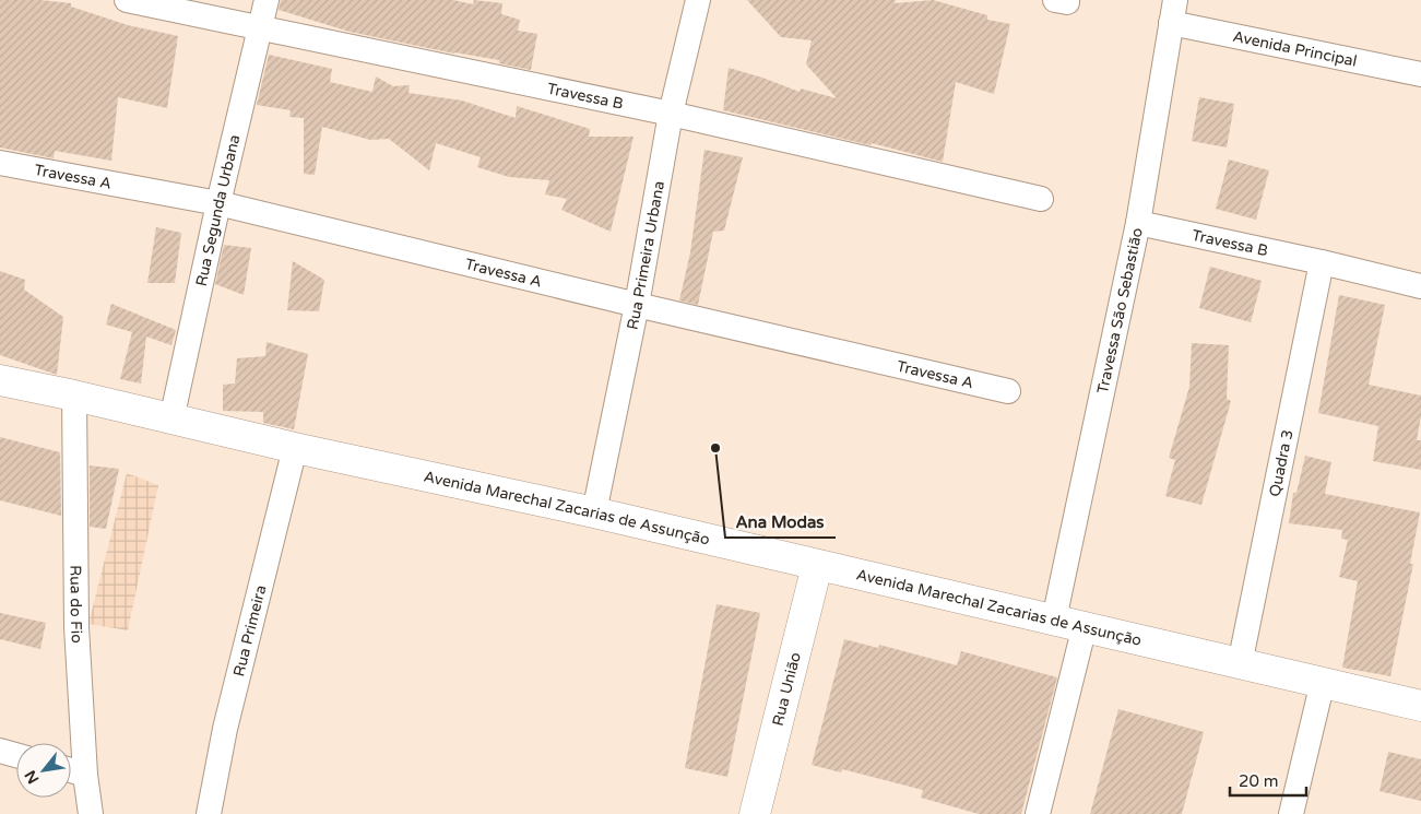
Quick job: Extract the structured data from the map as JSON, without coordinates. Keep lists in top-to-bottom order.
{
  "streets": {
    "main road": ["Avenida Marechal Zacarias de Assunção", "Rua União"],
    "street": [
      "Avenida Principal",
      "Travessa B",
      "Travessa A",
      "Rua Segunda Urbana",
      "Rua Primeira Urbana",
      "Travessa São Sebastião",
      "Quadra 3",
      "Rua do Fio",
      "Rua Primeira"
    ]
  },
  "crossings": [
    ["Avenida Principal", "Travessa São Sebastião"],
    ["Travessa B", "Rua Segunda Urbana"],
    ["Travessa B", "Rua Primeira Urbana"],
    ["Travessa B", "Travessa São Sebastião"],
    ["Travessa B", "Quadra 3"],
    ["Travessa A", "Rua Segunda Urbana"],
    ["Travessa A", "Rua Primeira Urbana"],
    ["Rua Segunda Urbana", "Avenida Marechal Zacarias de Assunção"],
    ["Rua Primeira Urbana", "Avenida Marechal Zacarias de Assunção"],
    ["Travessa São Sebastião", "Avenida Marechal Zacarias de Assunção"],
    ["Quadra 3", "Avenida Marechal Zacarias de Assunção"],
    ["Avenida Marechal Zacarias de Assunção", "Rua do Fio"],
    ["Avenida Marechal Zacarias de Assunção", "Rua Primeira"],
    ["Avenida Marechal Zacarias de Assunção", "Rua União"]
  ],
  "places": ["Ana Modas"],
  "scale_bar": "20 m",
  "north": "bottom left"
}
